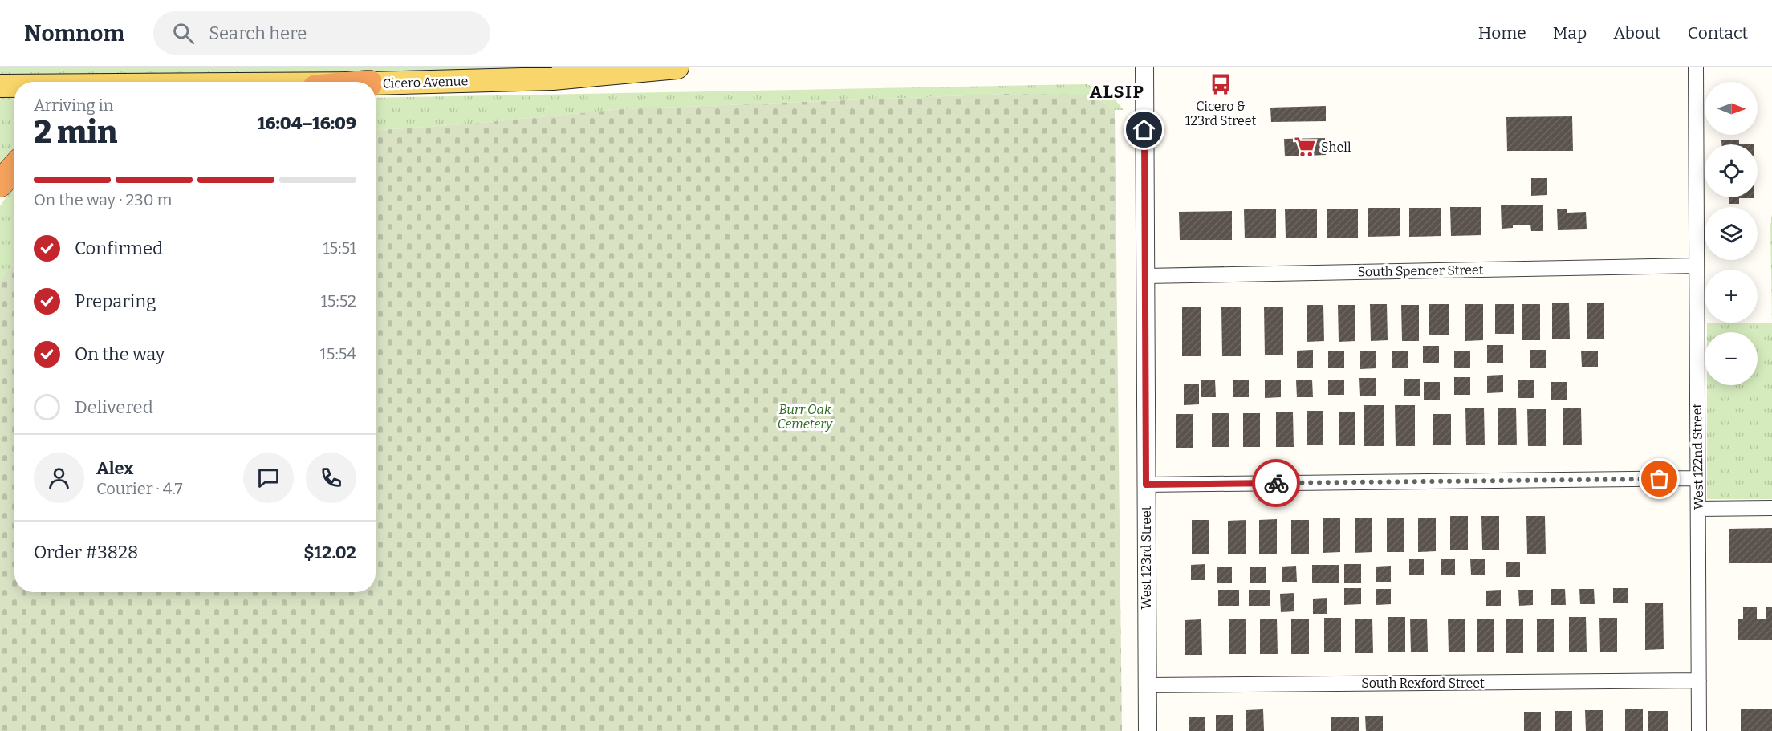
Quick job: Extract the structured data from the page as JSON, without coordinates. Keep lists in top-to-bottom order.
{
  "streets": {
    "main road": ["Cicero Avenue"],
    "street": [
      "South Spencer Street",
      "West 122nd Street",
      "West 123rd Street",
      "South Rexford Street"
    ]
  },
  "crossings": [
    ["South Spencer Street", "West 122nd Street"],
    ["South Spencer Street", "West 123rd Street"],
    ["West 122nd Street", "South Rexford Street"],
    ["West 123rd Street", "South Rexford Street"]
  ],
  "districts": ["ALSIP"],
  "parks": ["Burr Oak Cemetery"],
  "places": {
    "bus stop": ["Cicero & 123rd Street"],
    "supermarket": ["Shell"]
  },
  "north": "right",
  "page": {
    "header": "Nomnom",
    "search": "Search here",
    "nav": [
      "Home",
      "Map",
      "About",
      "Contact"
    ],
    "map_buttons": ["+", "−"],
    "heading": ["2 min", "Arriving in", "16:04–16:09"],
    "panel": [
      "Alex",
      "Courier · 4.7",
      "Order #3828",
      "$12.02"
    ],
    "bar": "On the way · 230 m",
    "list": [
      ["Confirmed", "15:51"],
      ["Preparing", "15:52"],
      ["On the way", "15:54"],
      "Delivered"
    ]
  }
}
